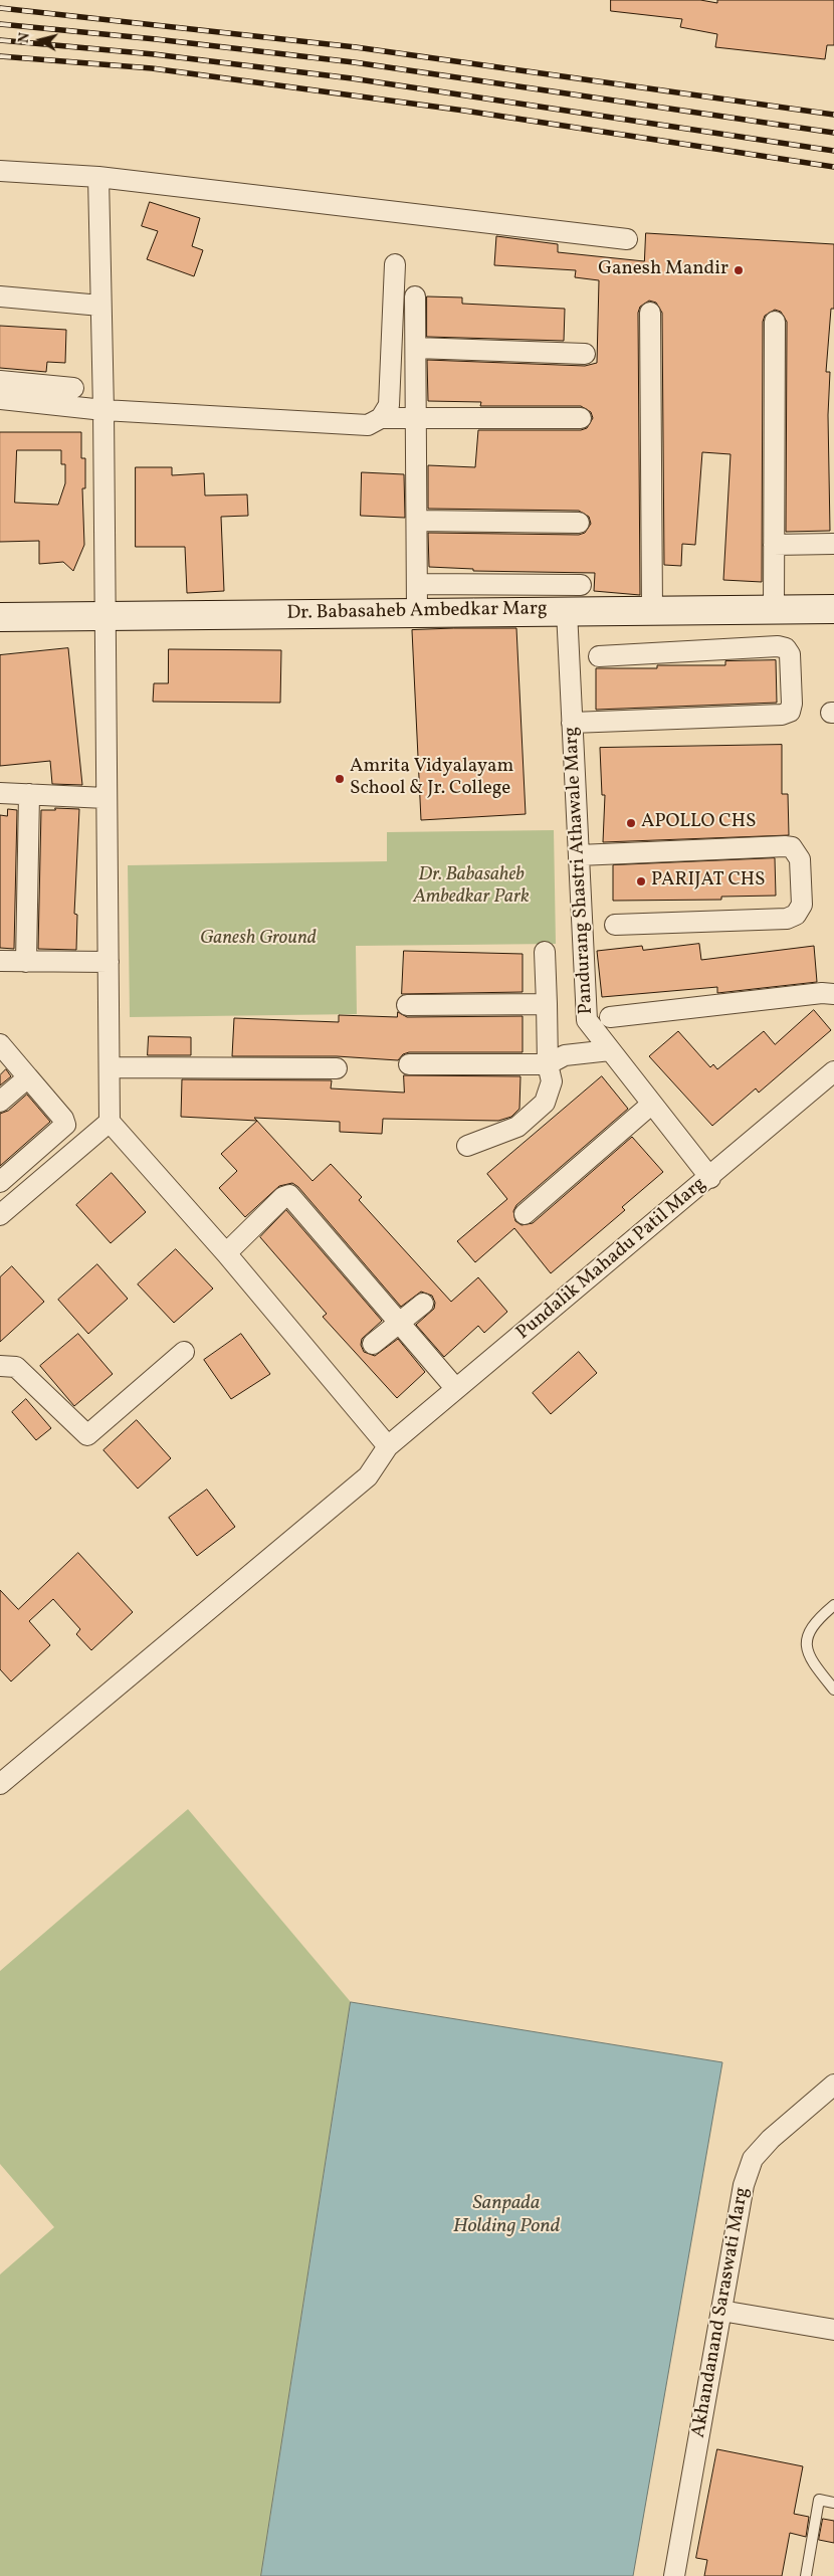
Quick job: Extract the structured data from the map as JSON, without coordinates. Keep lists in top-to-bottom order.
{
  "streets": {
    "main road": ["Dr. Babasaheb Ambedkar Marg"],
    "street": ["Pandurang Shastri Athawale Marg", "Pundalik Mahadu Patil Marg", "Akhandanand Saraswati Marg"]
  },
  "crossings": [
    ["Dr. Babasaheb Ambedkar Marg", "Pandurang Shastri Athawale Marg"],
    ["Pandurang Shastri Athawale Marg", "Pundalik Mahadu Patil Marg"]
  ],
  "water": ["Sanpada Holding Pond"],
  "parks": ["Dr. Babasaheb Ambedkar Park", "Ganesh Ground"],
  "places": [
    "Ganesh Mandir",
    "Amrita Vidyalayam School & Jr. College",
    "APOLLO CHS",
    "PARIJAT CHS"
  ],
  "north": "left"
}
